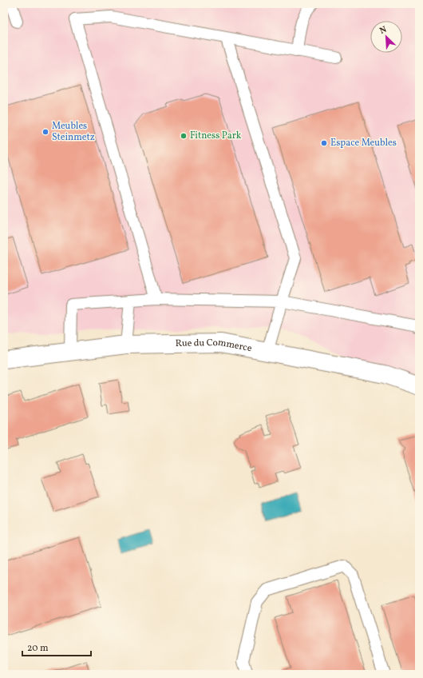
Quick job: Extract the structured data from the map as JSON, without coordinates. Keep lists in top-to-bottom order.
{
  "streets": {
    "street": ["Rue du Commerce"]
  },
  "places": ["Meubles Steinmetz", "Fitness Park", "Espace Meubles"],
  "scale_bar": "20 m",
  "north": "top left"
}
